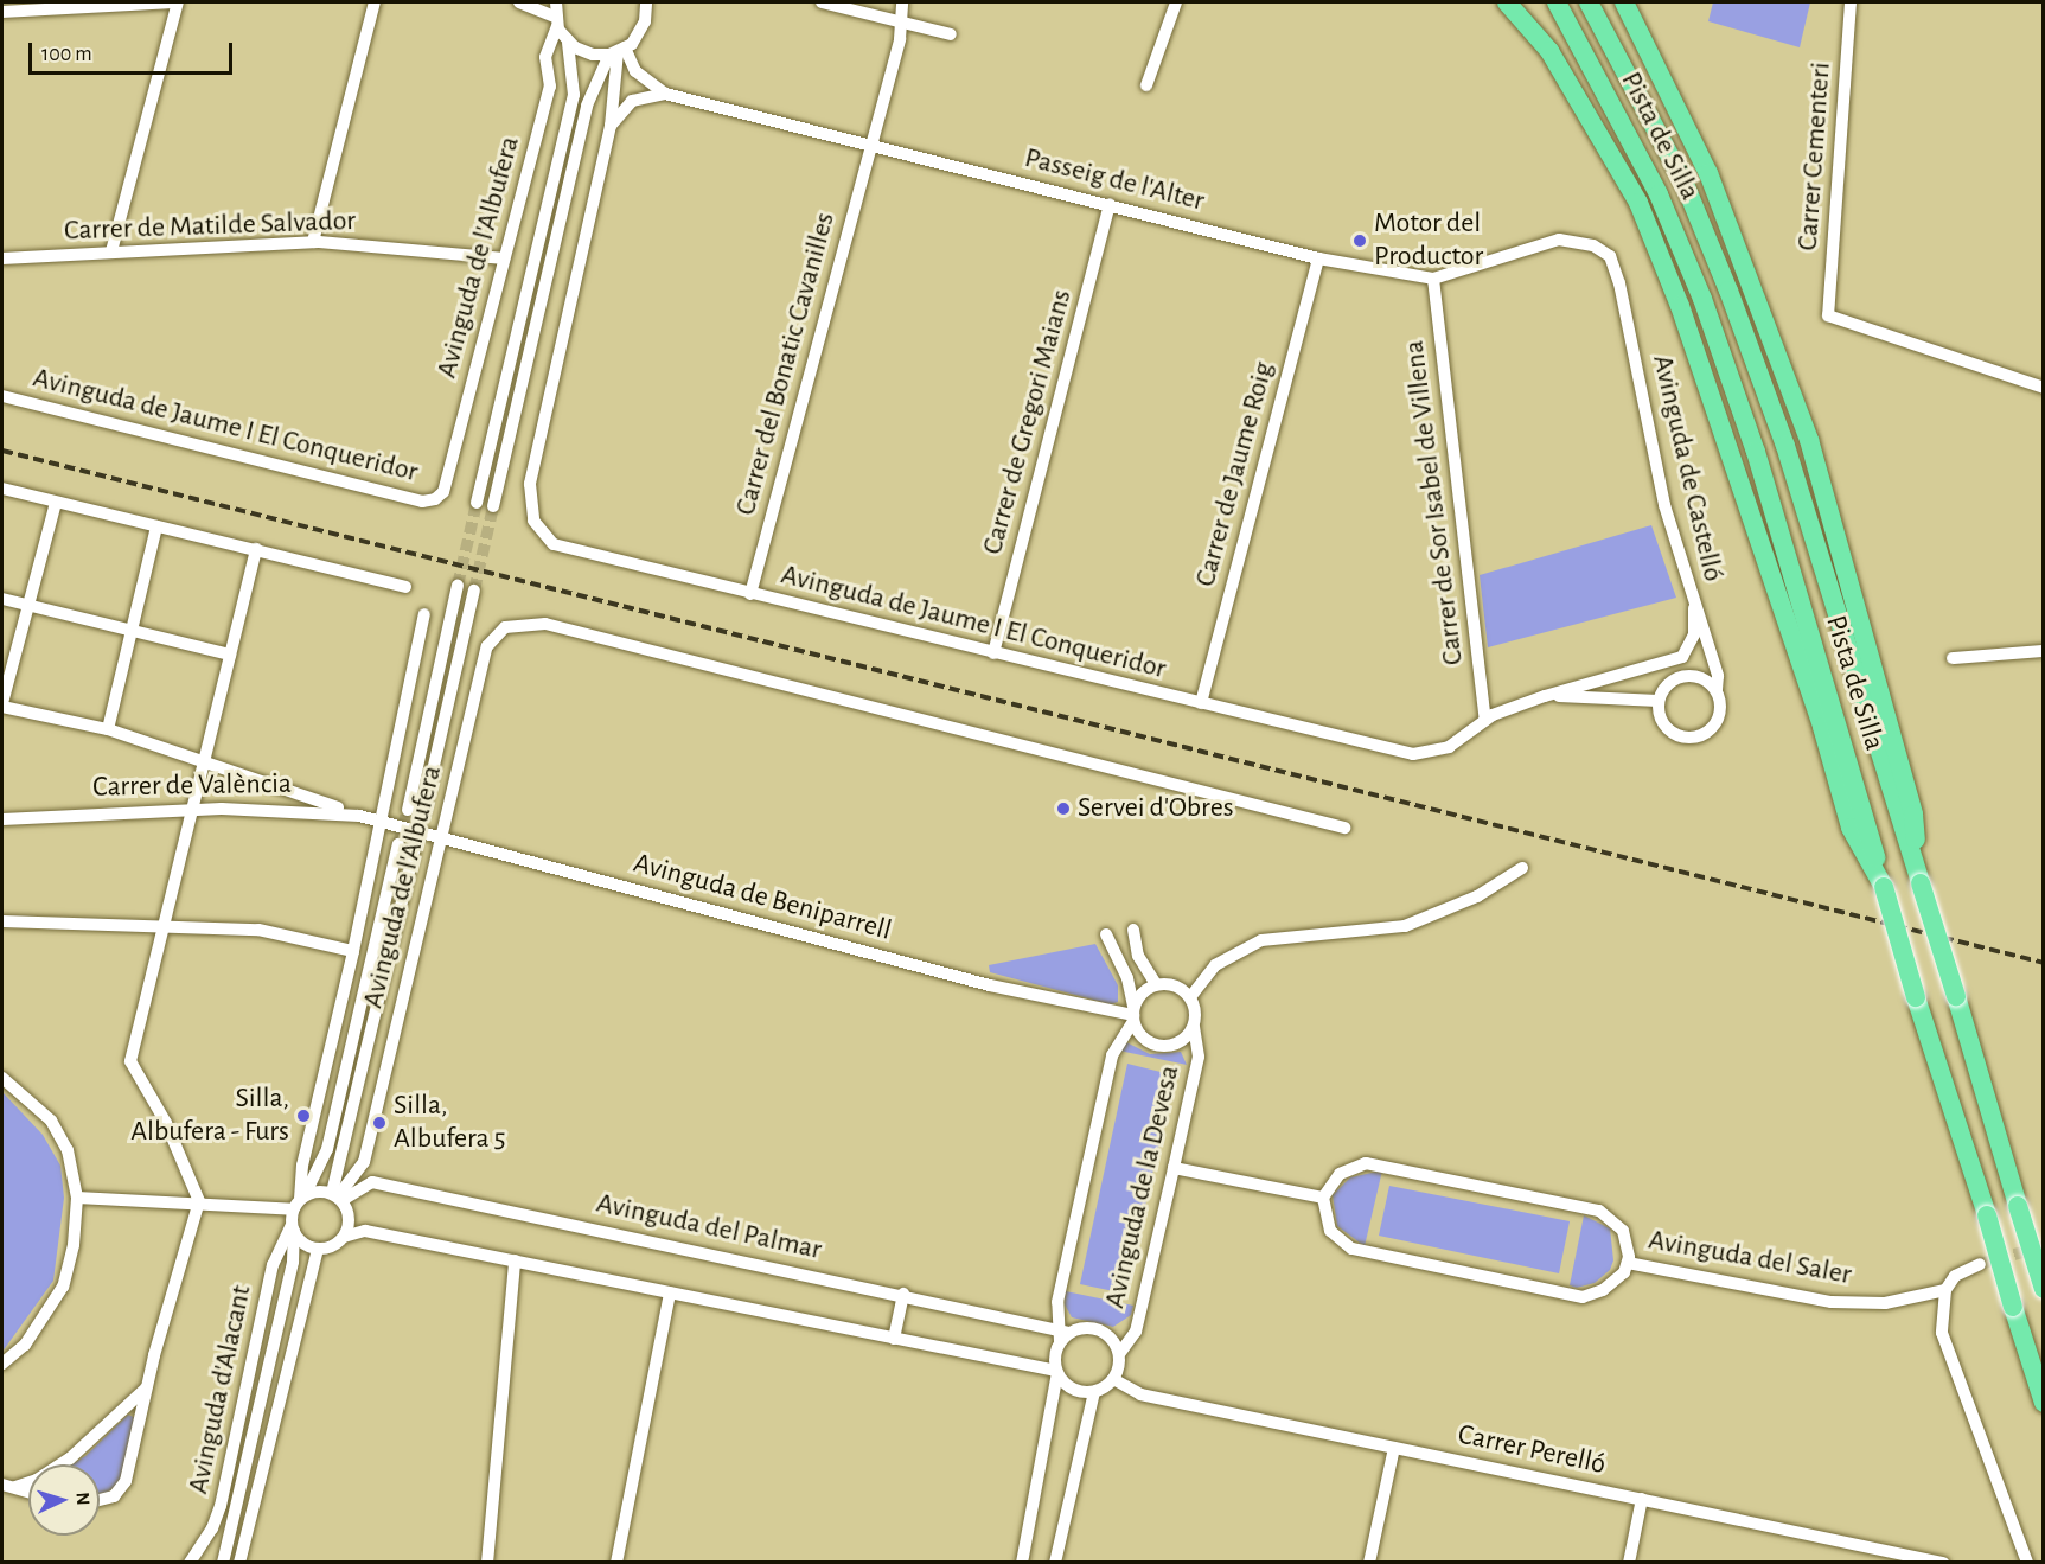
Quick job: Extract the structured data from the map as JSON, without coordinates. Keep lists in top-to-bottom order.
{
  "streets": {
    "highway": ["Pista de Silla"],
    "street": [
      "Carrer Cementeri",
      "Passeig de l'Alter",
      "Carrer de Matilde Salvador",
      "Avinguda de l'Albufera",
      "Carrer del Bonatic Cavanilles",
      "Carrer de Gregori Maians",
      "Avinguda de Jaume I El Conqueridor",
      "Avinguda de Castelló",
      "Carrer de Jaume Roig",
      "Carrer de Sor Isabel de Villena",
      "Carrer de València",
      "Avinguda de Beniparrell",
      "Avinguda de la Devesa",
      "Avinguda del Palmar",
      "Avinguda del Saler",
      "Avinguda d'Alacant",
      "Carrer Perelló"
    ]
  },
  "crossings": [
    ["Passeig de l'Alter", "Carrer del Bonatic Cavanilles"],
    ["Passeig de l'Alter", "Carrer de Gregori Maians"],
    ["Passeig de l'Alter", "Avinguda de Castelló"],
    ["Passeig de l'Alter", "Carrer de Jaume Roig"],
    ["Passeig de l'Alter", "Carrer de Sor Isabel de Villena"],
    ["Carrer de Matilde Salvador", "Avinguda de l'Albufera"],
    ["Avinguda de l'Albufera", "Avinguda de Jaume I El Conqueridor"],
    ["Avinguda de l'Albufera", "Carrer de València"],
    ["Avinguda de l'Albufera", "Avinguda de Beniparrell"],
    ["Avinguda de l'Albufera", "Avinguda del Palmar"],
    ["Avinguda de l'Albufera", "Avinguda d'Alacant"],
    ["Carrer del Bonatic Cavanilles", "Avinguda de Jaume I El Conqueridor"],
    ["Carrer de Gregori Maians", "Avinguda de Jaume I El Conqueridor"],
    ["Avinguda de Jaume I El Conqueridor", "Carrer de Jaume Roig"],
    ["Avinguda de Jaume I El Conqueridor", "Carrer de Sor Isabel de Villena"],
    ["Carrer de València", "Avinguda de Beniparrell"],
    ["Avinguda de Beniparrell", "Avinguda de la Devesa"],
    ["Avinguda de la Devesa", "Avinguda del Palmar"],
    ["Avinguda de la Devesa", "Carrer Perelló"],
    ["Avinguda del Palmar", "Avinguda d'Alacant"],
    ["Avinguda del Palmar", "Carrer Perelló"]
  ],
  "places": [
    "Motor del Productor",
    "Servei d'Obres",
    "Silla, Albufera - Furs",
    "Silla, Albufera 5"
  ],
  "scale_bar": "100 m",
  "north": "right"
}
